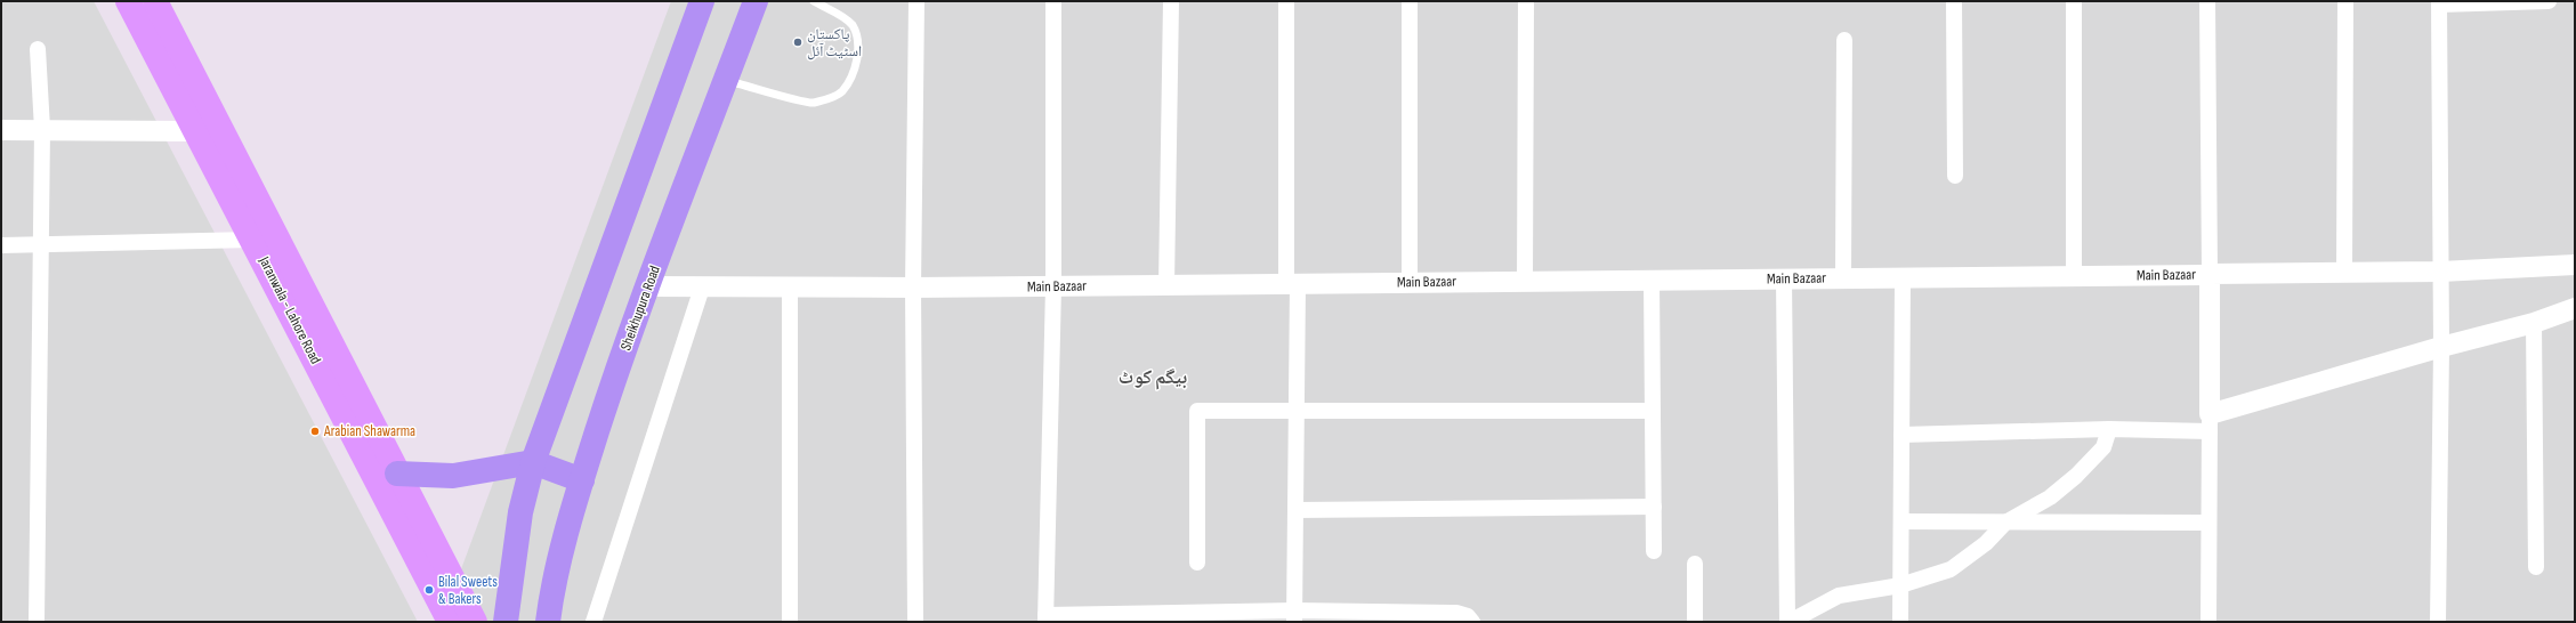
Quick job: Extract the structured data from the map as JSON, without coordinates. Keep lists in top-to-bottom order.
{
  "streets": {
    "highway": ["Sheikhupura Road"],
    "main road": ["Jaranwala - Lahore Road"],
    "street": ["Main Bazaar"]
  },
  "crossings": [
    ["Main Bazaar", "Sheikhupura Road"]
  ],
  "districts": ["بیگم کوٹ"],
  "places": ["پاکستان اسٹیٹ آئل", "Arabian Shawarma", "Bilal Sweets & Bakers"]
}
